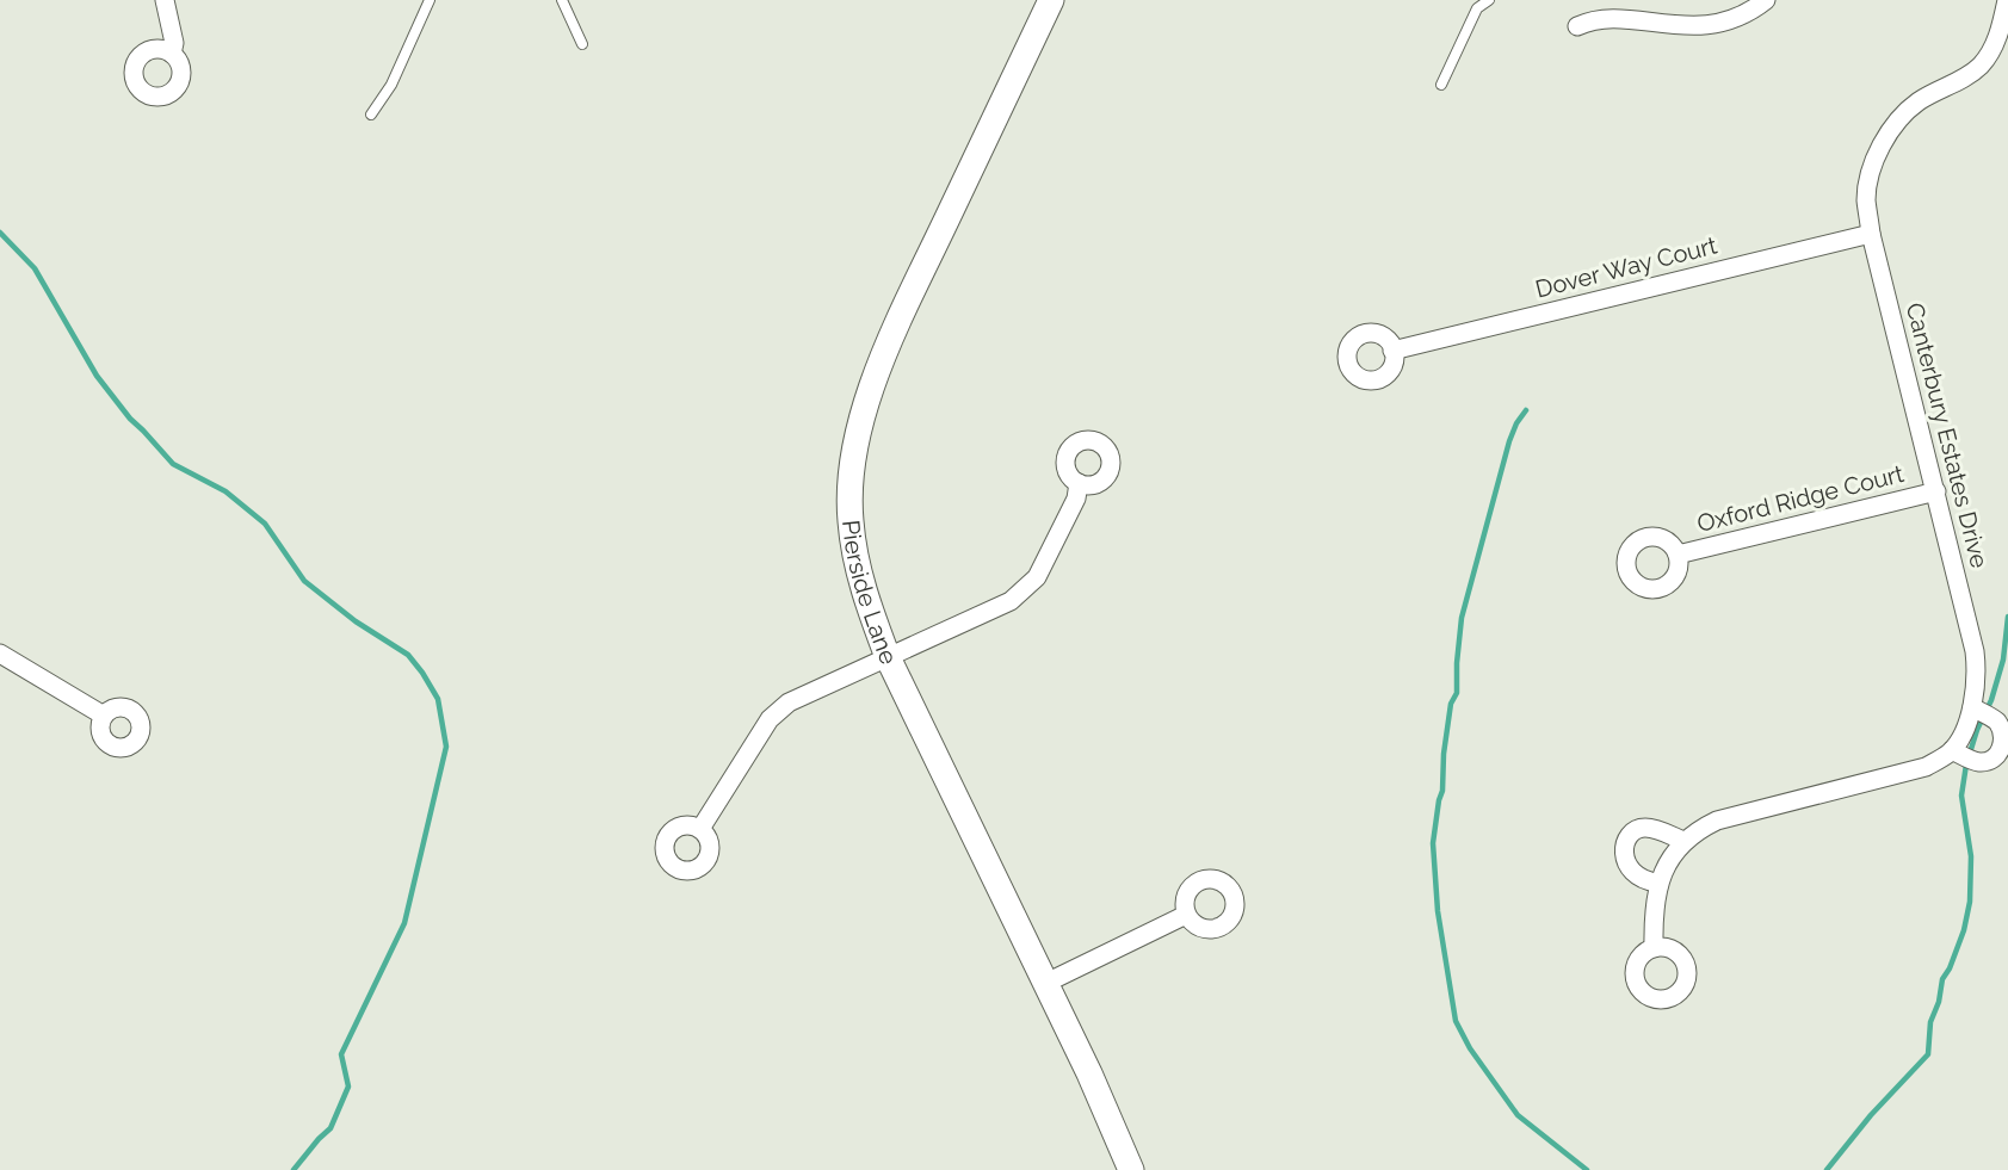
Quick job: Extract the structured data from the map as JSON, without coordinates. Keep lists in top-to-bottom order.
{
  "streets": {
    "street": [
      "Dover Way Court",
      "Canterbury Estates Drive",
      "Oxford Ridge Court",
      "Pierside Lane"
    ]
  },
  "crossings": [
    ["Dover Way Court", "Canterbury Estates Drive"],
    ["Canterbury Estates Drive", "Oxford Ridge Court"]
  ]
}
